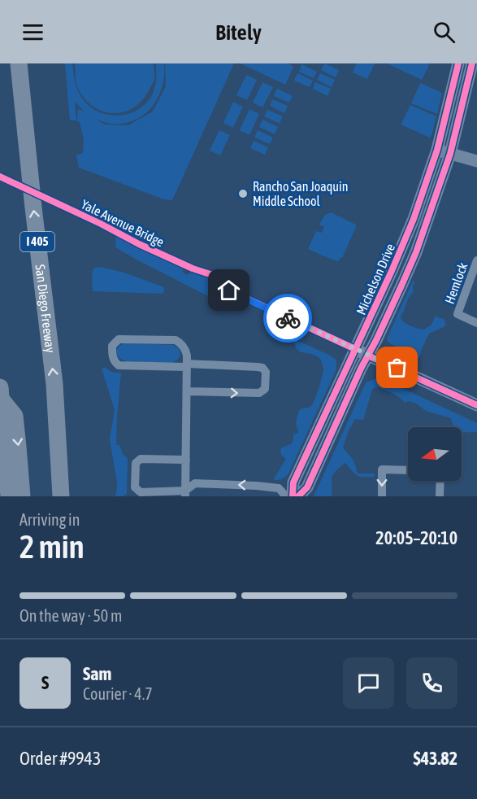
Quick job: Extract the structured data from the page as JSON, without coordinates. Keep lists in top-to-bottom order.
{
  "streets": {
    "highway": ["I 405", "San Diego Freeway"],
    "main road": ["Michelson Drive"],
    "street": ["Hemlock"],
    "cycle path": ["Yale Avenue Bridge"]
  },
  "places": ["Rancho San Joaquin Middle School"],
  "north": "left",
  "page": {
    "header": "Bitely",
    "heading": ["2 min", "Arriving in", "20:05–20:10"],
    "panel": [
      "Sam",
      "Courier · 4.7",
      "Order #9943",
      "$43.82"
    ],
    "bar": "On the way · 50 m",
    "round": "S"
  }
}
